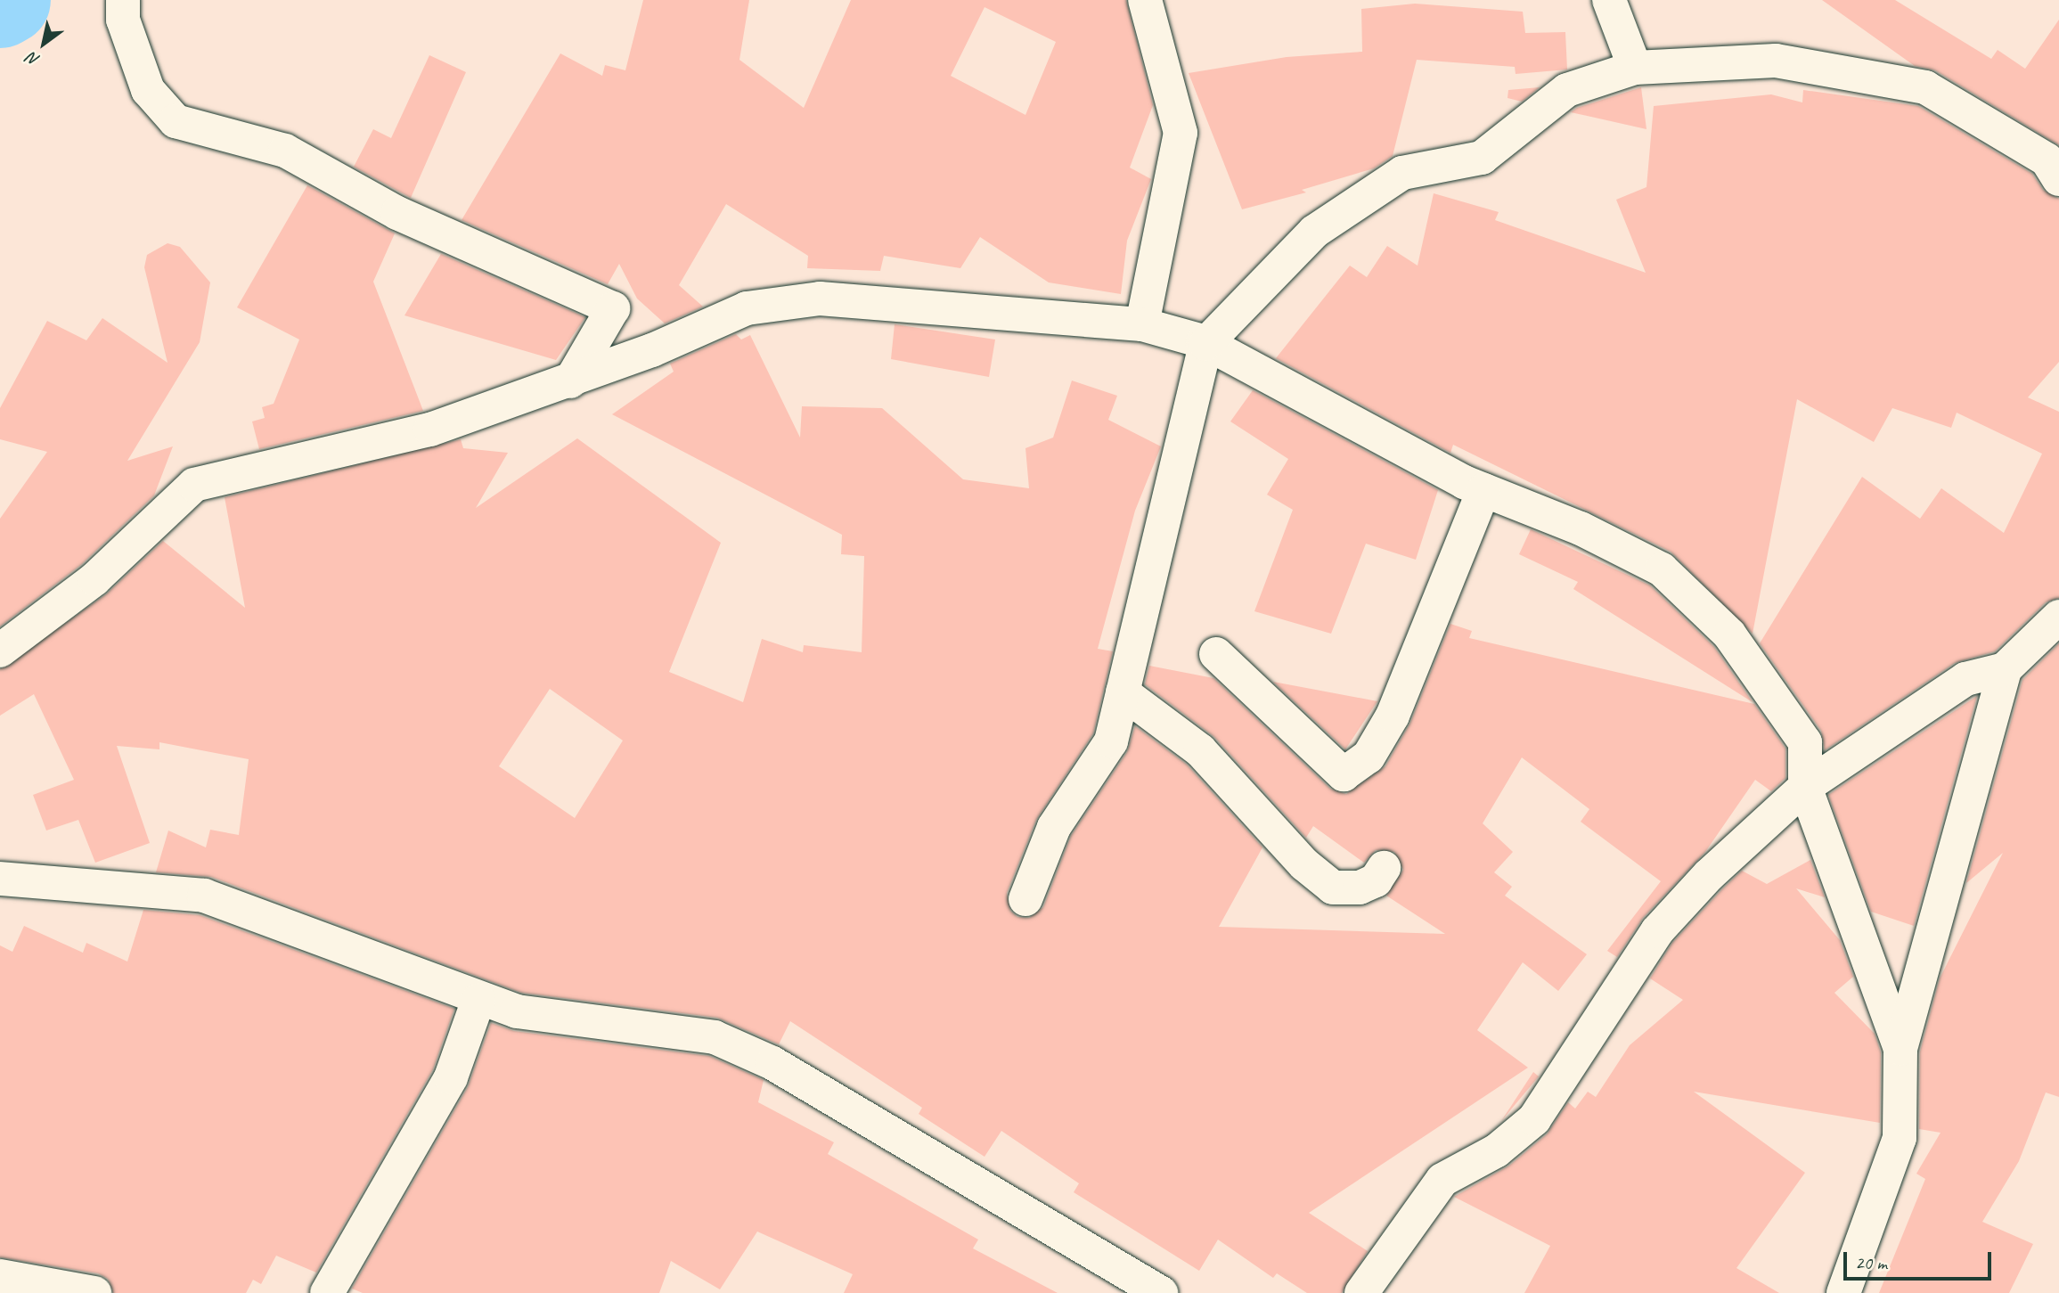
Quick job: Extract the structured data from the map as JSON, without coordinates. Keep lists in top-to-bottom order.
{
  "scale_bar": "20 m",
  "north": "bottom left"
}
